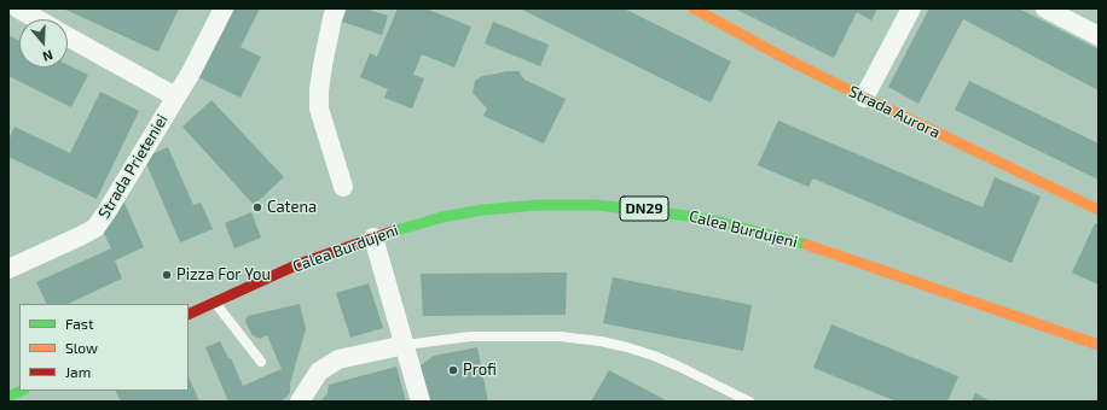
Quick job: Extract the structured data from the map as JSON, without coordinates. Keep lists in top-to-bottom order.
{
  "streets": {
    "main road": ["Strada Aurora", "DN29", "Calea Burdujeni"],
    "street": ["Strada Prieteniei"]
  },
  "places": ["Catena", "Pizza For You", "Profi"],
  "legend": ["Fast", "Slow", "Jam"],
  "north": "bottom"
}
